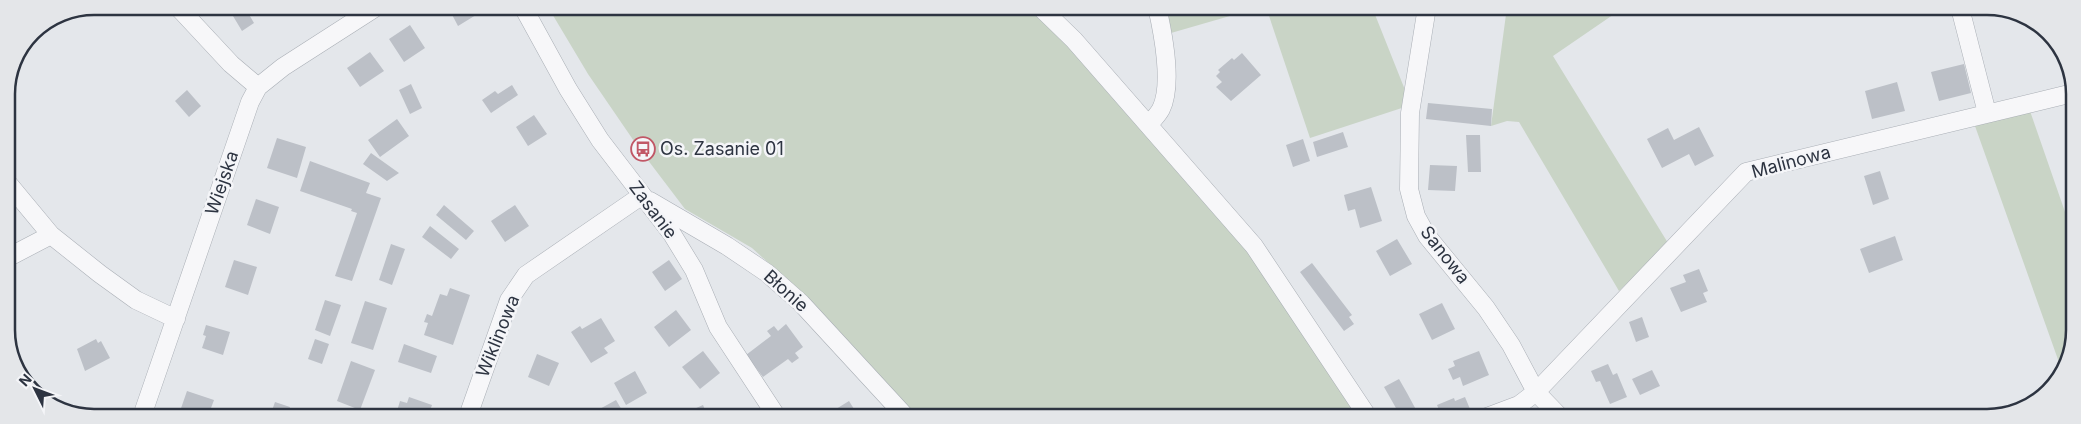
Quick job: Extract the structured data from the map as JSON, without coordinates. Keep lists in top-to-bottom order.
{
  "streets": {
    "street": [
      "Malinowa",
      "Wiejska",
      "Zasanie",
      "Sanowa",
      "Błonie",
      "Wiklinowa"
    ]
  },
  "crossings": [
    ["Malinowa", "Sanowa"],
    ["Zasanie", "Błonie"],
    ["Zasanie", "Wiklinowa"],
    ["Błonie", "Wiklinowa"]
  ],
  "places": {
    "bus stop": ["Os. Zasanie 01"]
  },
  "north": "top left"
}
